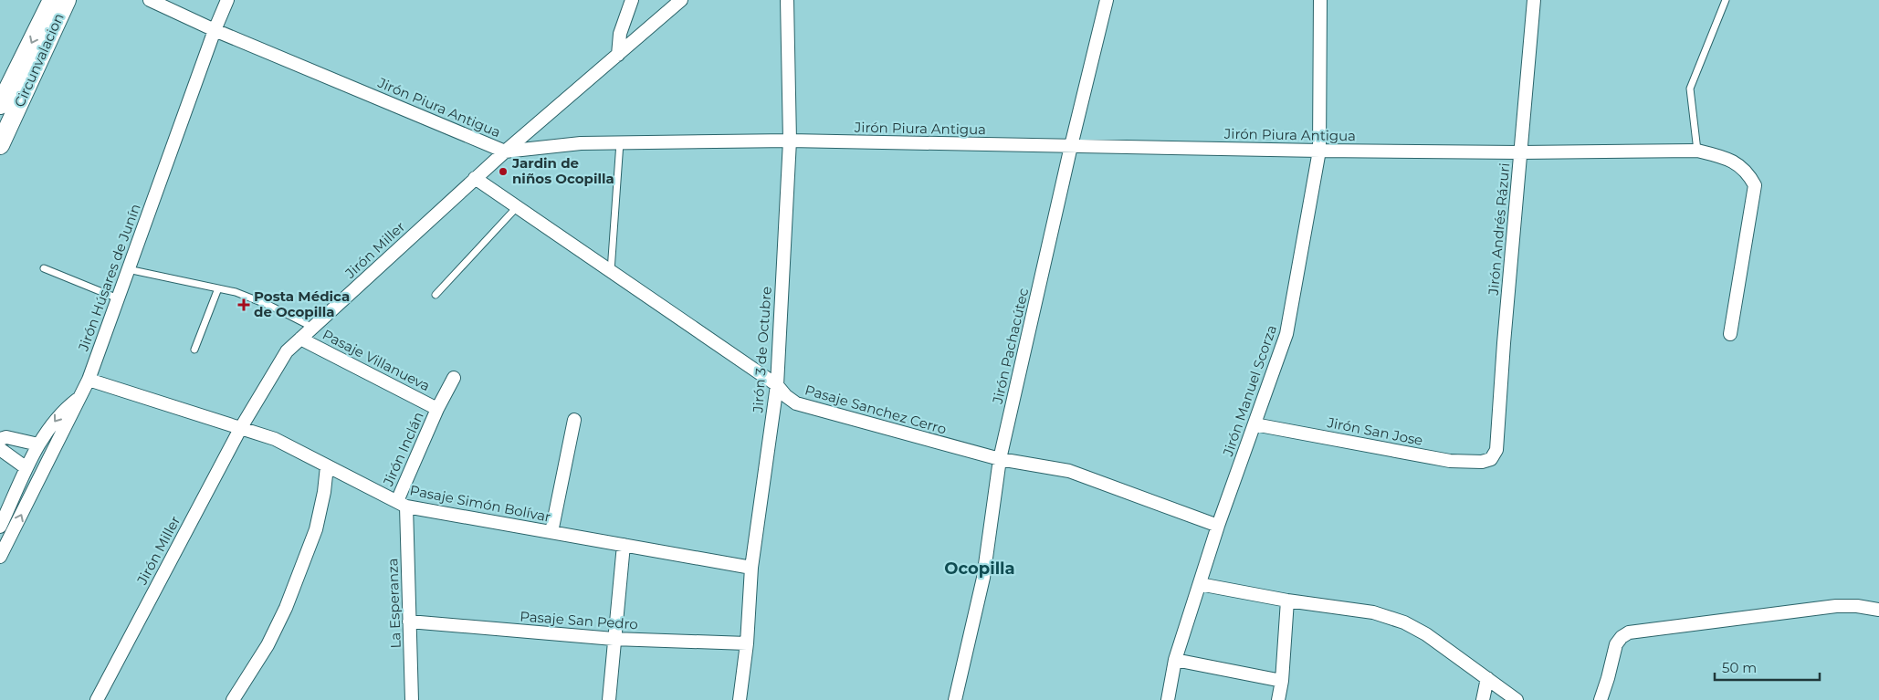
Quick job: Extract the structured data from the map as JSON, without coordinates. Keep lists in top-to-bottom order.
{
  "streets": {
    "street": [
      "Circunvalacion",
      "Jirón Piura Antigua",
      "Jirón Andrés Rázuri",
      "Jirón Miller",
      "Jirón Húsares de Junín",
      "Jirón Pachacútec",
      "Jirón 3 de Octubre",
      "Pasaje Villanueva",
      "Jirón Manuel Scorza",
      "Pasaje Sanchez Cerro",
      "Jirón San Jose",
      "Jirón Inclán",
      "Pasaje Simón Bolívar",
      "La Esperanza",
      "Pasaje San Pedro"
    ]
  },
  "crossings": [
    ["Jirón Piura Antigua", "Jirón Andrés Rázuri"],
    ["Jirón Piura Antigua", "Jirón Miller"],
    ["Jirón Piura Antigua", "Jirón Húsares de Junín"],
    ["Jirón Piura Antigua", "Jirón Pachacútec"],
    ["Jirón Piura Antigua", "Jirón 3 de Octubre"],
    ["Jirón Piura Antigua", "Jirón Manuel Scorza"],
    ["Jirón Andrés Rázuri", "Jirón San Jose"],
    ["Jirón Miller", "Pasaje Villanueva"],
    ["Jirón Miller", "Pasaje Sanchez Cerro"],
    ["Jirón Miller", "Pasaje Simón Bolívar"],
    ["Jirón Húsares de Junín", "Pasaje Simón Bolívar"],
    ["Jirón Pachacútec", "Pasaje Sanchez Cerro"],
    ["Jirón 3 de Octubre", "Pasaje Sanchez Cerro"],
    ["Jirón 3 de Octubre", "Pasaje Simón Bolívar"],
    ["Jirón 3 de Octubre", "Pasaje San Pedro"],
    ["Pasaje Villanueva", "Jirón Inclán"],
    ["Jirón Manuel Scorza", "Pasaje Sanchez Cerro"],
    ["Jirón Manuel Scorza", "Jirón San Jose"],
    ["Jirón Inclán", "Pasaje Simón Bolívar"],
    ["Jirón Inclán", "La Esperanza"],
    ["Pasaje Simón Bolívar", "La Esperanza"],
    ["La Esperanza", "Pasaje San Pedro"]
  ],
  "districts": ["Ocopilla"],
  "places": {
    "other": ["Jardin de niños Ocopilla"],
    "health": ["Posta Médica de Ocopilla"]
  },
  "scale_bar": "50 m"
}
